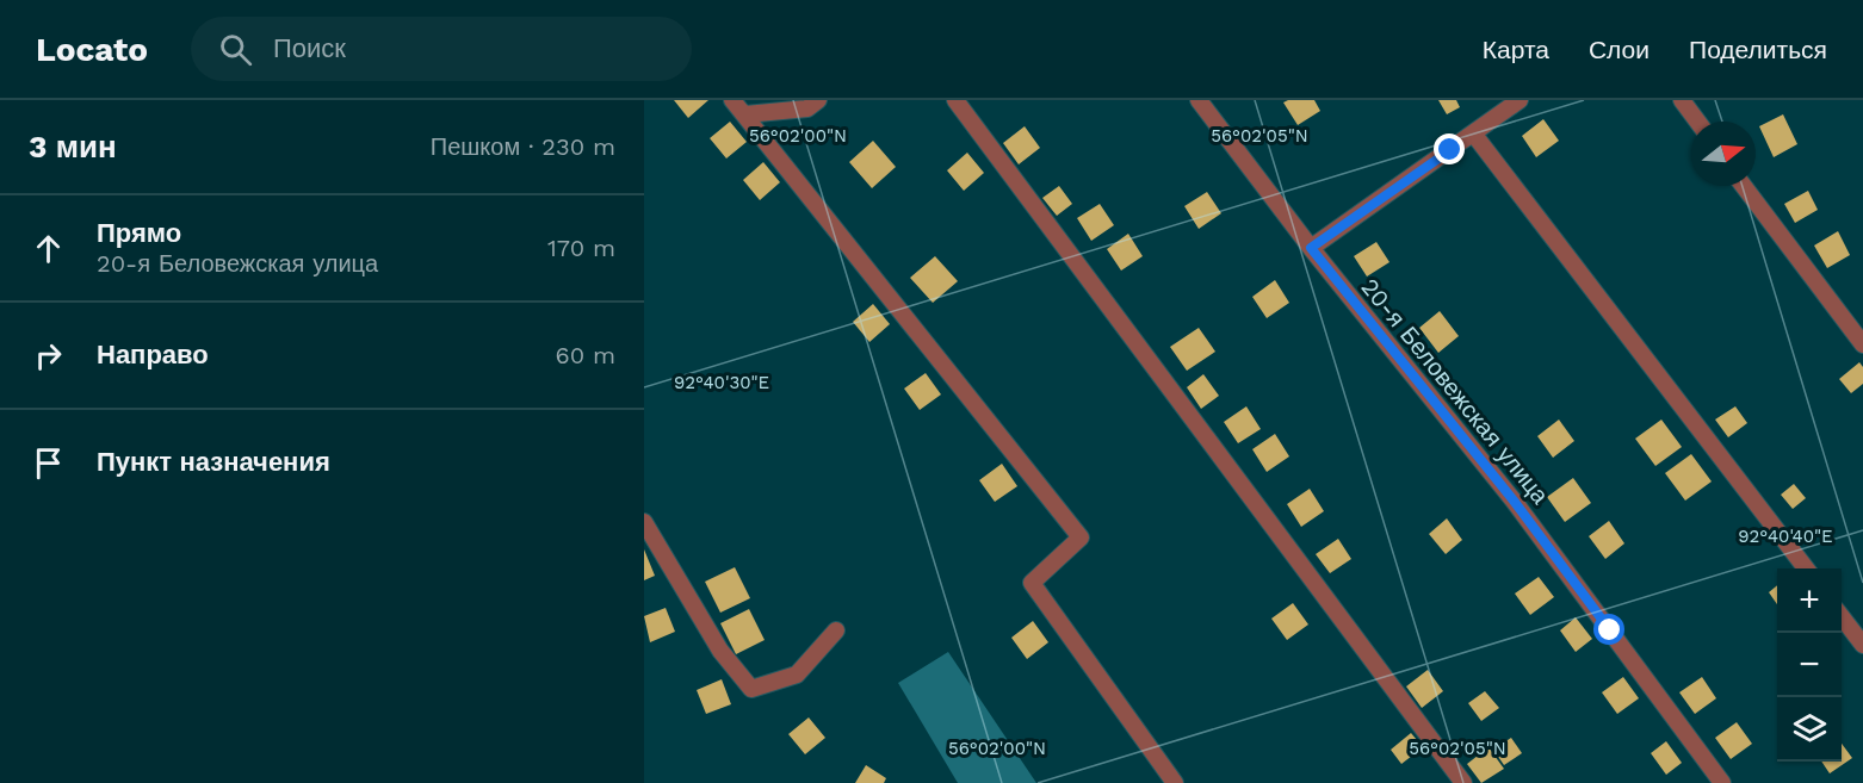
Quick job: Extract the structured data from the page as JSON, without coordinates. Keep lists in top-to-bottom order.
{
  "streets": {
    "street": ["20-я Беловежская улица"]
  },
  "north": "right",
  "page": {
    "header": "Locato",
    "search": "Поиск",
    "nav": ["Карта", "Слои", "Поделиться"],
    "heading": ["3 мин", "Пешком · 230 m"],
    "list": [
      ["Прямо", "20-я Беловежская улица", "170 m"],
      ["Направо", "60 m"],
      "Пункт назначения"
    ],
    "map_buttons": ["+", "−"]
  },
  "coordinates": [
    "56°02'00\"N",
    "56°02'05\"N",
    "92°40'30\"E",
    "92°40'40\"E"
  ]
}
